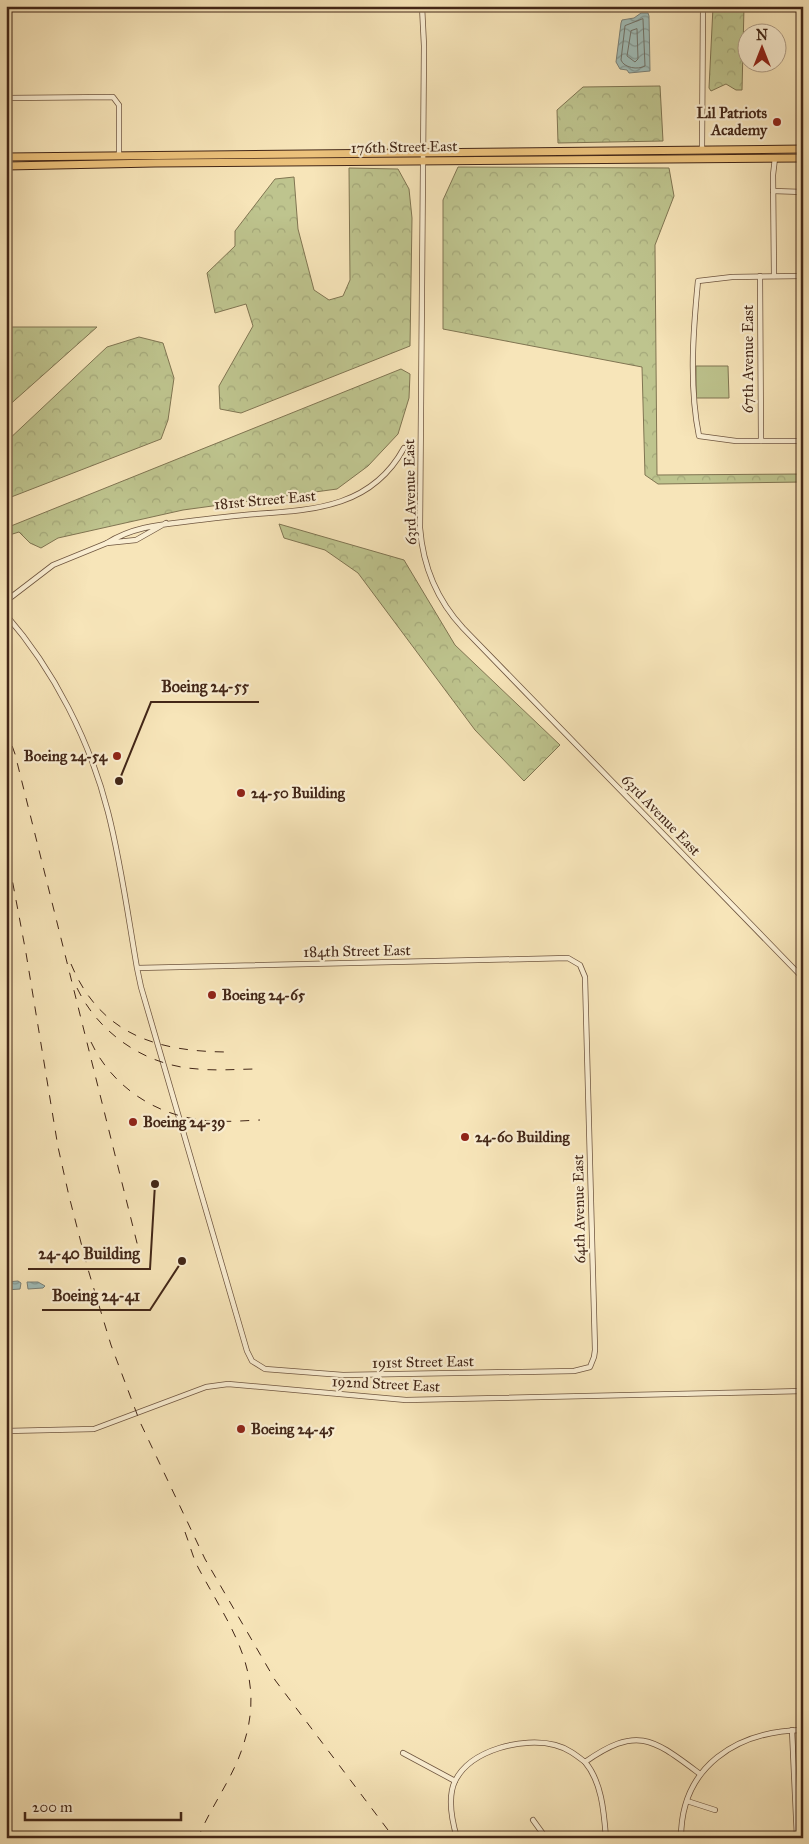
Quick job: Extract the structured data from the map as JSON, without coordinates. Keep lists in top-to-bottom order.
{
  "streets": {
    "main road": ["176th Street East"],
    "street": [
      "67th Avenue East",
      "63rd Avenue East",
      "181st Street East",
      "184th Street East",
      "64th Avenue East",
      "191st Street East",
      "192nd Street East"
    ]
  },
  "crossings": [
    ["176th Street East", "63rd Avenue East"],
    ["184th Street East", "64th Avenue East"],
    ["184th Street East", "191st Street East"],
    ["64th Avenue East", "191st Street East"]
  ],
  "places": [
    "Lil Patriots Academy",
    "Boeing 24-54",
    "Boeing 24-55",
    "24-50 Building",
    "Boeing 24-65",
    "Boeing 24-39",
    "24-60 Building",
    "24-40 Building",
    "Boeing 24-41",
    "Boeing 24-45"
  ],
  "scale_bar": "200 m",
  "north": "top"
}
